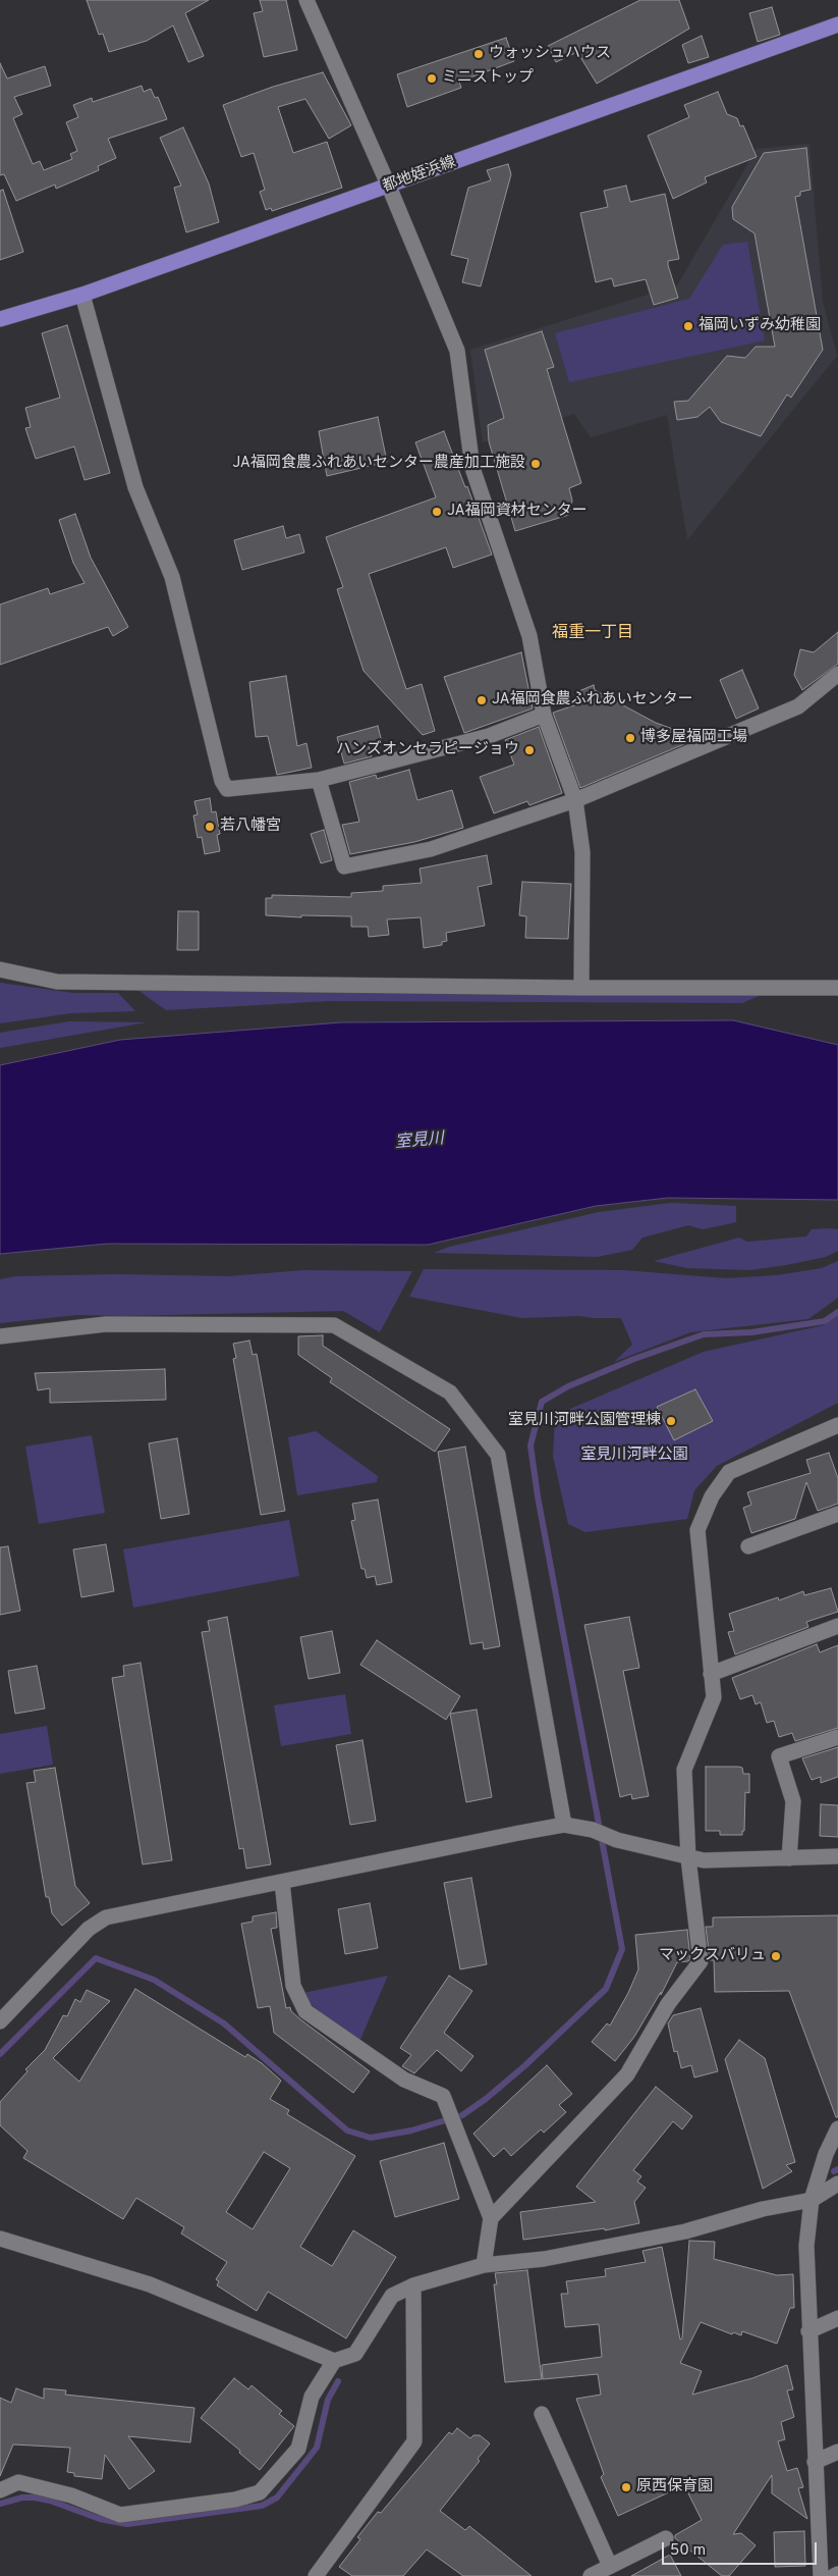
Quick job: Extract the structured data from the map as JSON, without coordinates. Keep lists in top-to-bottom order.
{
  "streets": {
    "main road": ["都地姪浜線"]
  },
  "districts": ["福重一丁目"],
  "water": ["室見川"],
  "parks": ["室見川河畔公園"],
  "places": [
    "ウォッシュハウス",
    "ミニストップ",
    "福岡いずみ幼稚園",
    "JA福岡食農ふれあいセンター農産加工施設",
    "JA福岡資材センター",
    "JA福岡食農ふれあいセンター",
    "博多屋福岡工場",
    "ハンズオンセラピージョウ",
    "若八幡宮",
    "室見川河畔公園管理棟",
    "マックスバリュ",
    "原西保育園"
  ],
  "scale_bar": "50 m"
}
